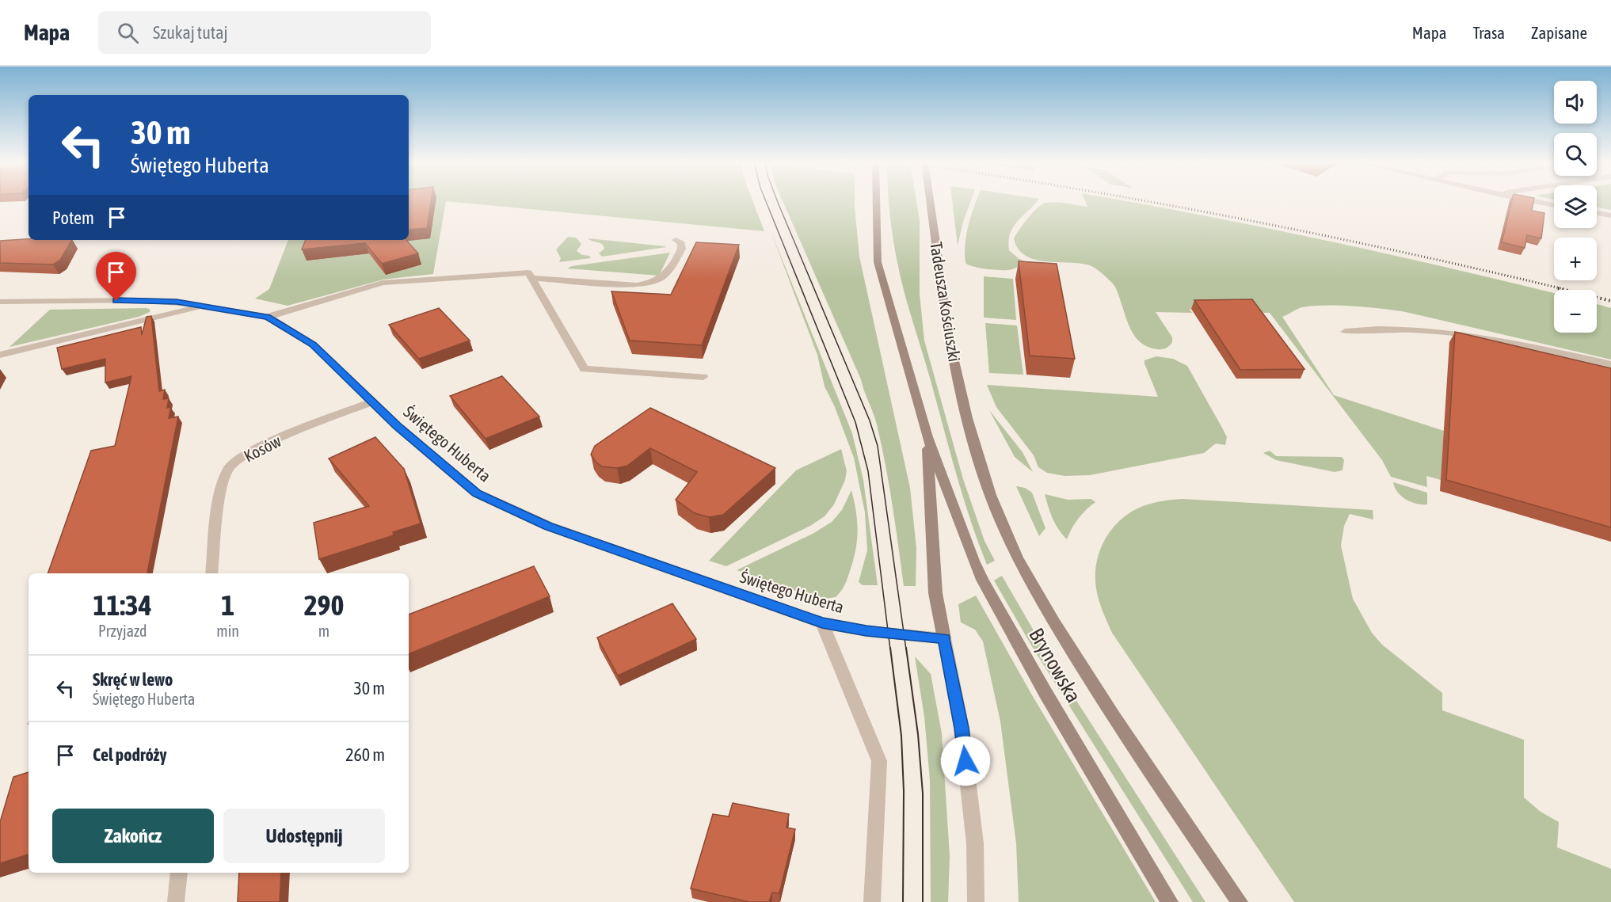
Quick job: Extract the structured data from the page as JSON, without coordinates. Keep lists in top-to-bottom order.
{
  "streets": {
    "main road": ["Tadeusza Kościuszki", "Brynowska"],
    "street": ["Świętego Huberta", "Kosów"]
  },
  "crossings": [
    ["Tadeusza Kościuszki", "Brynowska"],
    ["Świętego Huberta", "Kosów"]
  ],
  "page": {
    "header": "Mapa",
    "search": "Szukaj tutaj",
    "nav": ["Mapa", "Trasa", "Zapisane"],
    "map_buttons": ["+", "−"],
    "turn": ["30 m", "Świętego Huberta"],
    "then": "Potem",
    "eta": [
      "11:34",
      "Przyjazd",
      "1",
      "min",
      "290",
      "m"
    ],
    "list": [
      {
        "name": "Skręć w lewo",
        "note": "Świętego Huberta",
        "value": "30 m"
      },
      {
        "name": "Cel podróży",
        "value": "260 m"
      }
    ],
    "buttons": ["Zakończ", "Udostępnij"]
  }
}
